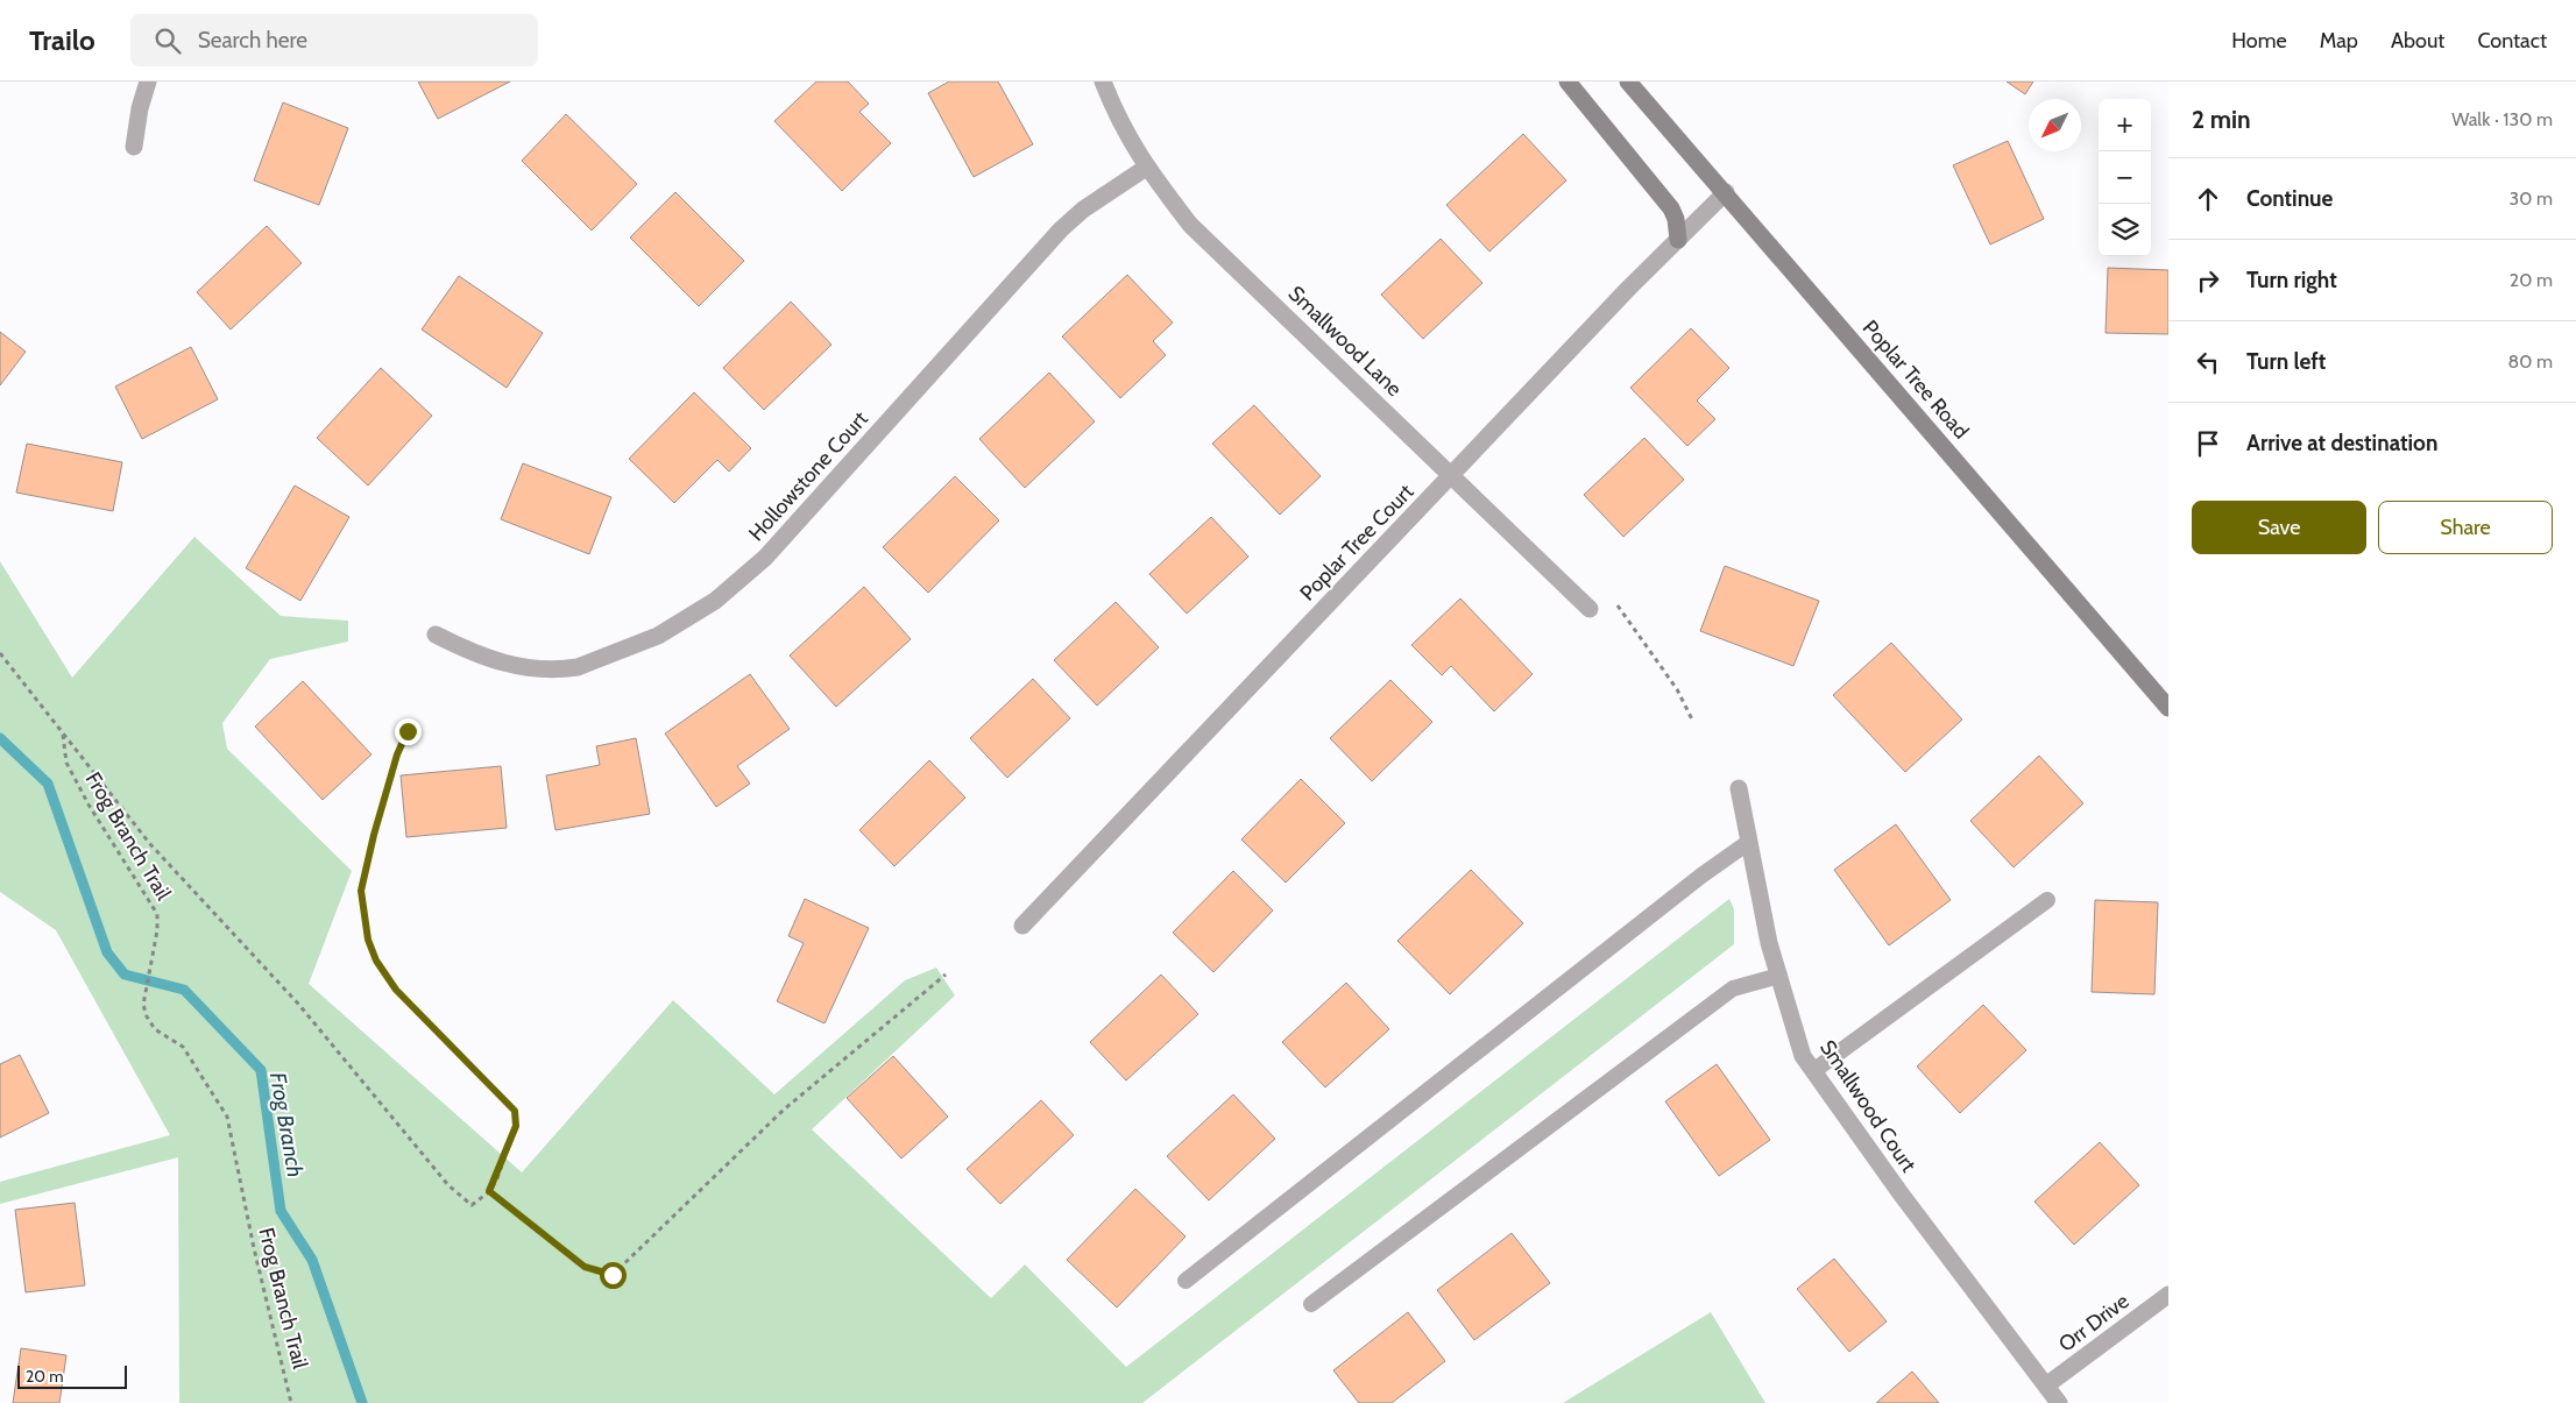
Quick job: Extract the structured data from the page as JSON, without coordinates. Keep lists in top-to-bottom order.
{
  "streets": {
    "main road": ["Poplar Tree Road"],
    "street": [
      "Smallwood Lane",
      "Hollowstone Court",
      "Poplar Tree Court",
      "Smallwood Court",
      "Orr Drive"
    ],
    "path": ["Frog Branch Trail"]
  },
  "crossings": [
    ["Smallwood Lane", "Hollowstone Court"],
    ["Smallwood Lane", "Poplar Tree Court"],
    ["Poplar Tree Road", "Poplar Tree Court"],
    ["Smallwood Court", "Orr Drive"]
  ],
  "water": ["Frog Branch"],
  "scale_bar": "20 m",
  "north": "bottom left",
  "page": {
    "header": "Trailo",
    "search": "Search here",
    "nav": [
      "Home",
      "Map",
      "About",
      "Contact"
    ],
    "heading": ["2 min", "Walk · 130 m"],
    "map_buttons": ["+", "−"],
    "list": [
      ["Continue", "30 m"],
      ["Turn right", "20 m"],
      ["Turn left", "80 m"],
      "Arrive at destination"
    ],
    "buttons": ["Save", "Share"],
    "scale": "20 m"
  }
}
